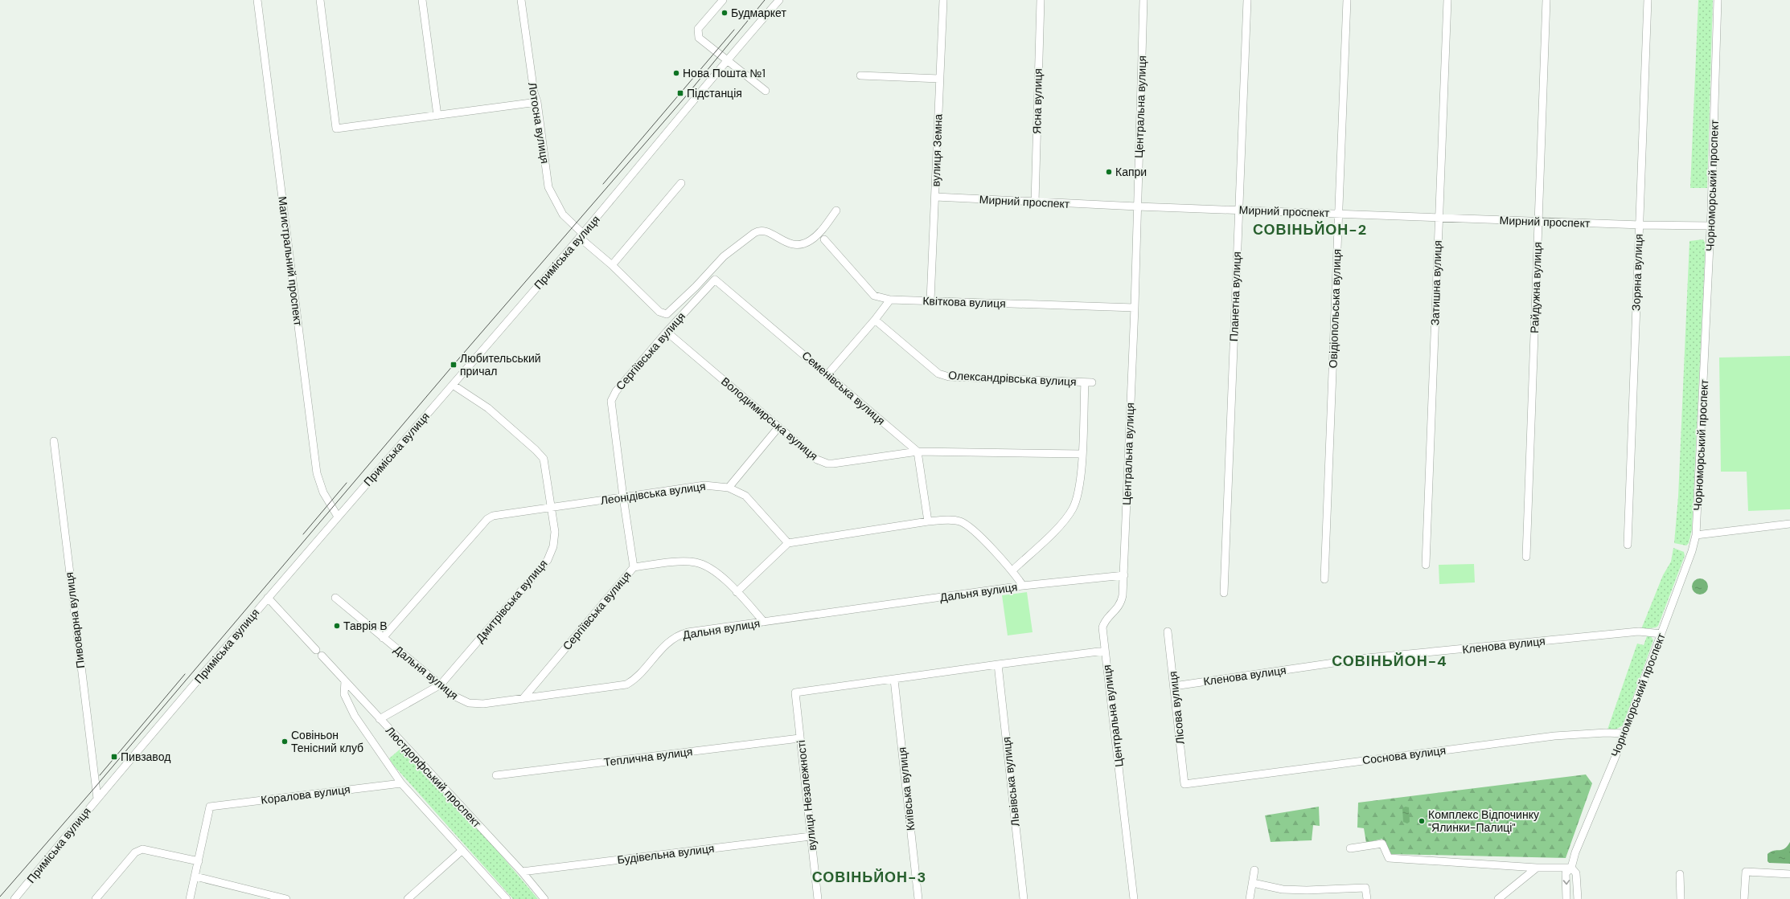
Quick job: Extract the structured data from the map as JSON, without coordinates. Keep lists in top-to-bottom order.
{
  "streets": {
    "street": [
      "Ясна вулиця",
      "Центральна вулиця",
      "Лотосна вулиця",
      "вулиця Земна",
      "Чорноморський проспект",
      "Мирний проспект",
      "Приміська вулиця",
      "Магистральний проспект",
      "Зоряна вулиця",
      "Затишна вулиця",
      "Райдужна вулиця",
      "Планетна вулиця",
      "Квіткова вулиця",
      "Овідіопольська вулиця",
      "Сергіївська вулиця",
      "Олександрівська вулиця",
      "Семенівська вулиця",
      "Володимирська вулиця",
      "Леонідівська вулиця",
      "Дальня вулиця",
      "Дмитрівська вулиця",
      "Пивоварна вулиця",
      "Кленова вулиця",
      "Лісова вулиця",
      "Соснова вулиця",
      "Теплична вулиця",
      "Люстдорфський проспект",
      "Львівська вулиця",
      "Київська вулиця",
      "Коралова вулиця",
      "вулиця Незалежності",
      "Будівельна вулиця"
    ]
  },
  "crossings": [
    ["Ясна вулиця", "Мирний проспект"],
    ["Центральна вулиця", "Мирний проспект"],
    ["Центральна вулиця", "Квіткова вулиця"],
    ["Центральна вулиця", "Дальня вулиця"],
    ["Лотосна вулиця", "Приміська вулиця"],
    ["вулиця Земна", "Мирний проспект"],
    ["вулиця Земна", "Квіткова вулиця"],
    ["Чорноморський проспект", "Мирний проспект"],
    ["Чорноморський проспект", "Кленова вулиця"],
    ["Чорноморський проспект", "Соснова вулиця"],
    ["Мирний проспект", "Зоряна вулиця"],
    ["Мирний проспект", "Затишна вулиця"],
    ["Мирний проспект", "Райдужна вулиця"],
    ["Мирний проспект", "Планетна вулиця"],
    ["Мирний проспект", "Овідіопольська вулиця"],
    ["Приміська вулиця", "Магистральний проспект"],
    ["Приміська вулиця", "Дмитрівська вулиця"],
    ["Приміська вулиця", "Пивоварна вулиця"],
    ["Сергіївська вулиця", "Семенівська вулиця"],
    ["Сергіївська вулиця", "Володимирська вулиця"],
    ["Сергіївська вулиця", "Леонідівська вулиця"],
    ["Сергіївська вулиця", "Дальня вулиця"],
    ["Олександрівська вулиця", "Володимирська вулиця"],
    ["Семенівська вулиця", "Володимирська вулиця"],
    ["Леонідівська вулиця", "Дальня вулиця"],
    ["Леонідівська вулиця", "Дмитрівська вулиця"],
    ["Дальня вулиця", "Дмитрівська вулиця"],
    ["Дмитрівська вулиця", "Люстдорфський проспект"],
    ["Кленова вулиця", "Лісова вулиця"],
    ["Лісова вулиця", "Соснова вулиця"],
    ["Теплична вулиця", "вулиця Незалежності"],
    ["Люстдорфський проспект", "Будівельна вулиця"],
    ["Київська вулиця", "вулиця Незалежності"],
    ["вулиця Незалежності", "Будівельна вулиця"]
  ],
  "districts": ["СОВІНЬЙОН-2", "СОВІНЬЙОН-4", "СОВІНЬЙОН-3"],
  "places": {
    "other": [
      "Будмаркет",
      "Нова Пошта №1",
      "Капри",
      "Таврія В",
      "Совіньон Тенісний клуб",
      "Комплекс Відпочинку \"Ялинки-Палиці\""
    ],
    "transit": ["Підстанція", "Любительський причал", "Пивзавод"]
  }
}
